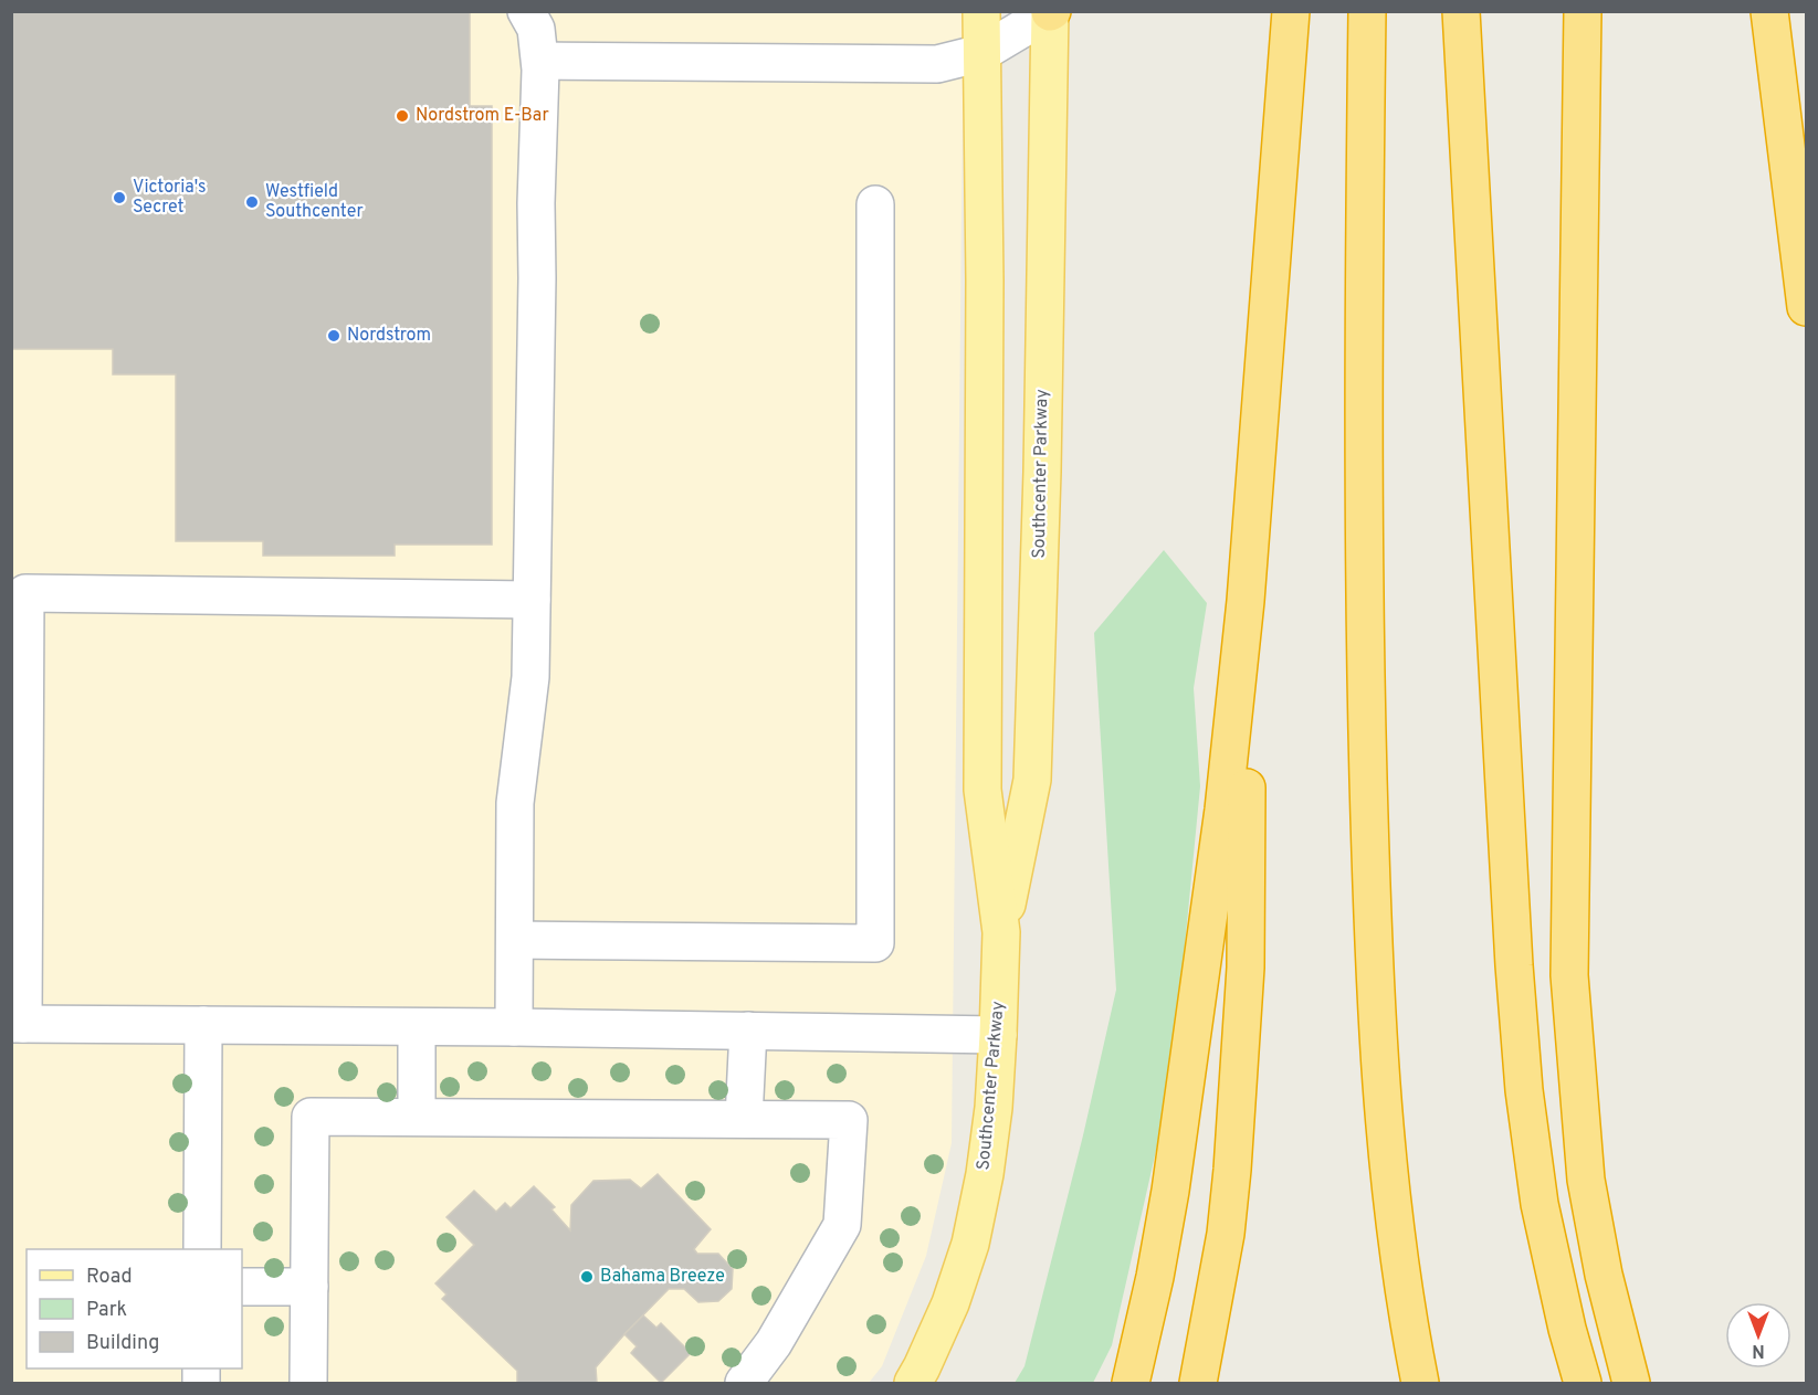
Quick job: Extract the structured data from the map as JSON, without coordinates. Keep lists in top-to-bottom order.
{
  "streets": {
    "main road": ["Southcenter Parkway"]
  },
  "places": [
    "Nordstrom E-Bar",
    "Victoria's Secret",
    "Westfield Southcenter",
    "Nordstrom",
    "Bahama Breeze"
  ],
  "legend": ["Road", "Park", "Building"],
  "north": "bottom"
}
